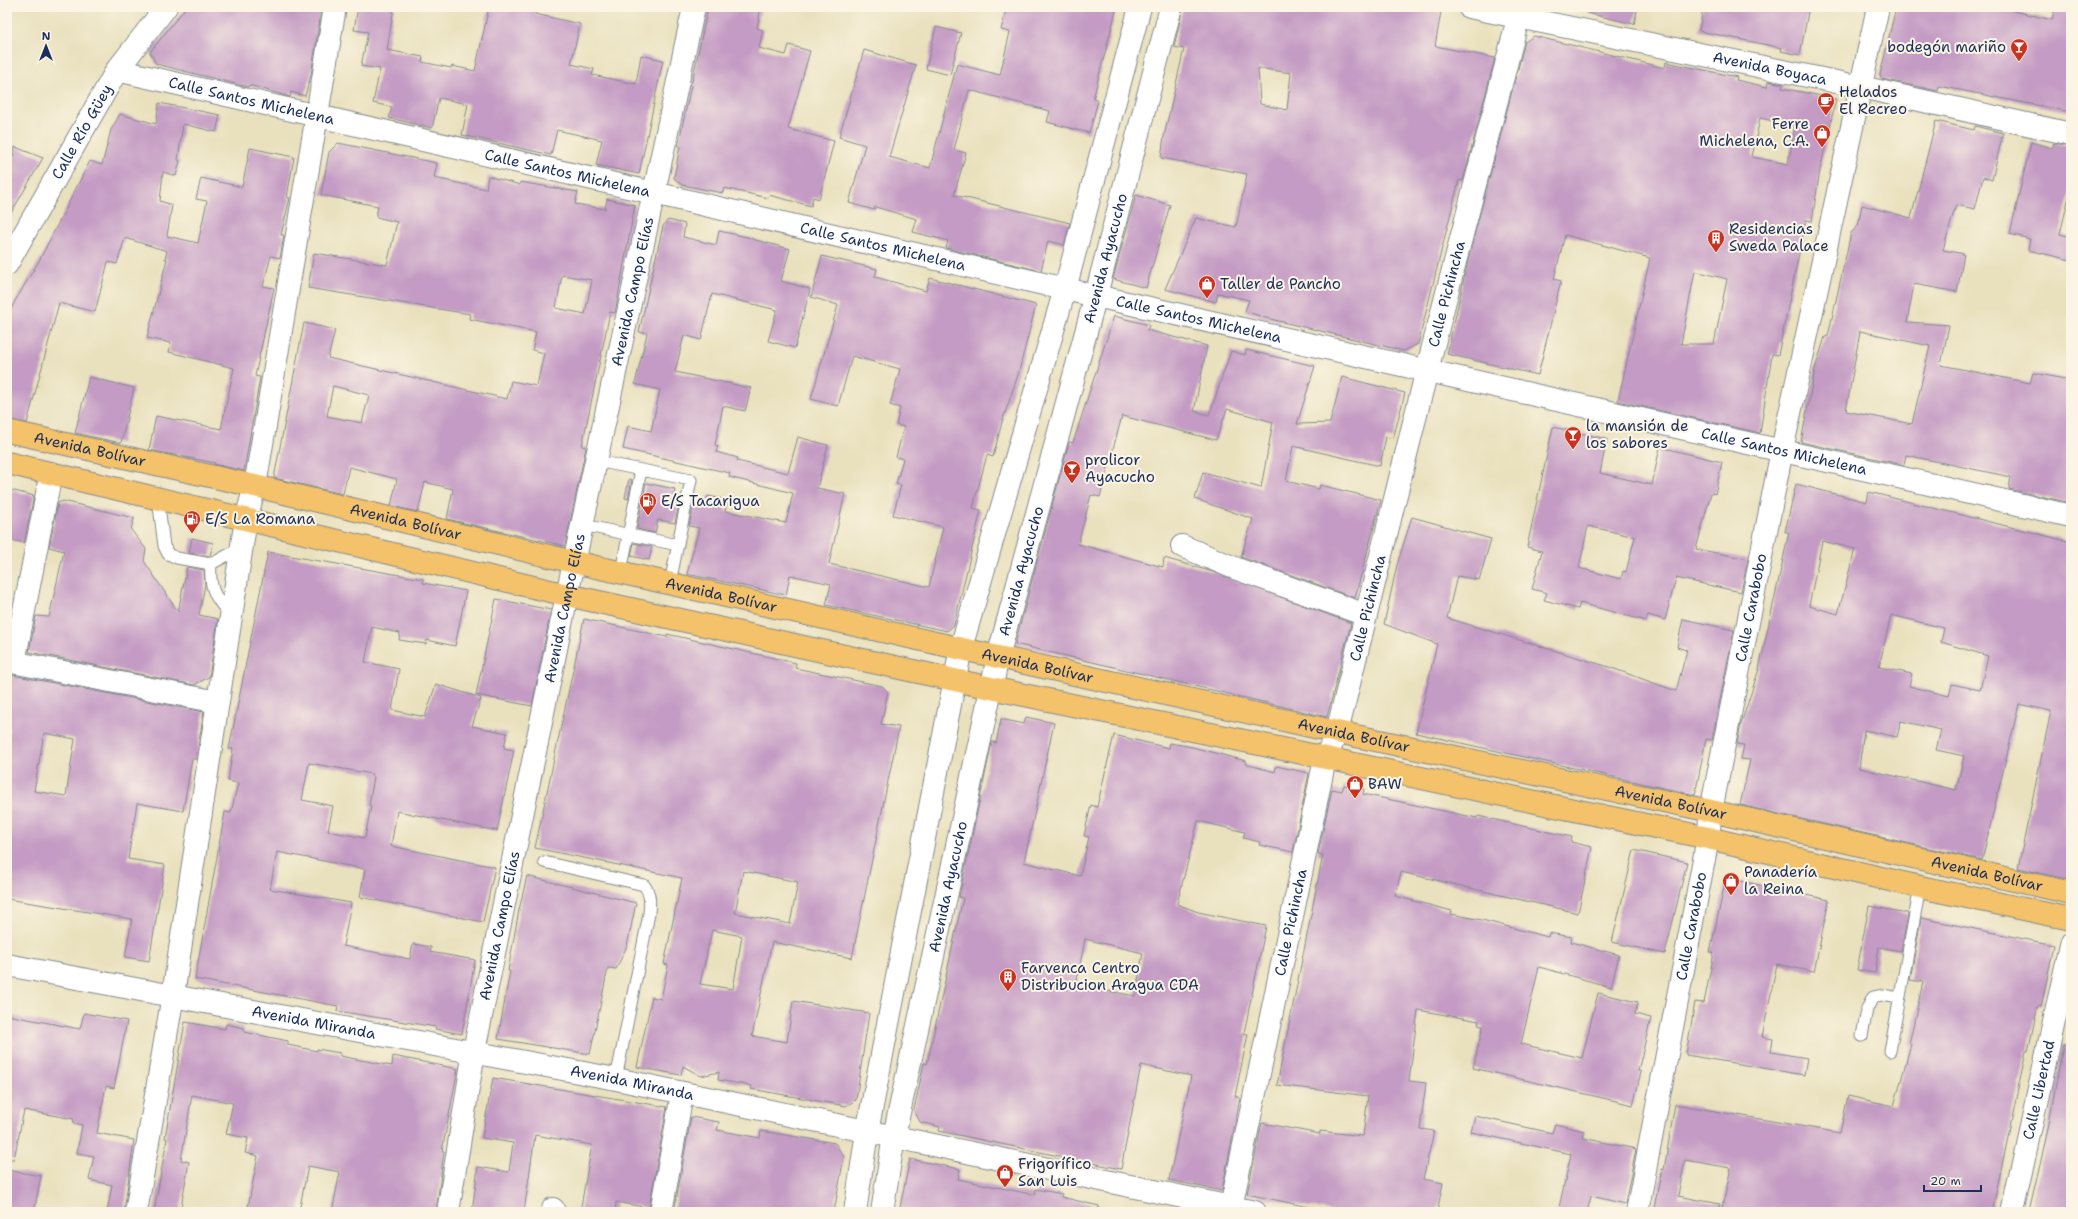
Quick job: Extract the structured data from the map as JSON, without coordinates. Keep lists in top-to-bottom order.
{
  "streets": {
    "main road": ["Avenida Bolívar"],
    "street": [
      "Avenida Boyaca",
      "Calle Santos Michelena",
      "Calle Río Güey",
      "Avenida Ayacucho",
      "Avenida Campo Elías",
      "Calle Pichincha",
      "Calle Carabobo",
      "Avenida Miranda",
      "Calle Libertad"
    ]
  },
  "crossings": [
    ["Avenida Boyaca", "Calle Pichincha"],
    ["Avenida Boyaca", "Calle Carabobo"],
    ["Calle Santos Michelena", "Calle Río Güey"],
    ["Calle Santos Michelena", "Avenida Ayacucho"],
    ["Calle Santos Michelena", "Avenida Campo Elías"],
    ["Calle Santos Michelena", "Calle Pichincha"],
    ["Calle Santos Michelena", "Calle Carabobo"],
    ["Avenida Ayacucho", "Avenida Bolívar"],
    ["Avenida Ayacucho", "Avenida Miranda"],
    ["Avenida Campo Elías", "Avenida Bolívar"],
    ["Avenida Campo Elías", "Avenida Miranda"],
    ["Calle Pichincha", "Avenida Bolívar"],
    ["Calle Pichincha", "Avenida Miranda"],
    ["Avenida Bolívar", "Calle Carabobo"]
  ],
  "places": {
    "bar": ["bodegón mariño", "la mansión de los sabores", "prolicor Ayacucho"],
    "cafe": ["Helados El Recreo"],
    "shop": [
      "Ferre Michelena, C.A.",
      "Taller de Pancho",
      "BAW",
      "Panadería la Reina",
      "Frigorífico San Luis"
    ],
    "building": ["Residencias Sweda Palace", "Farvenca Centro Distribucion Aragua CDA"],
    "fuel station": ["E/S Tacarigua", "E/S La Romana"]
  },
  "scale_bar": "20 m",
  "north": "top"
}
